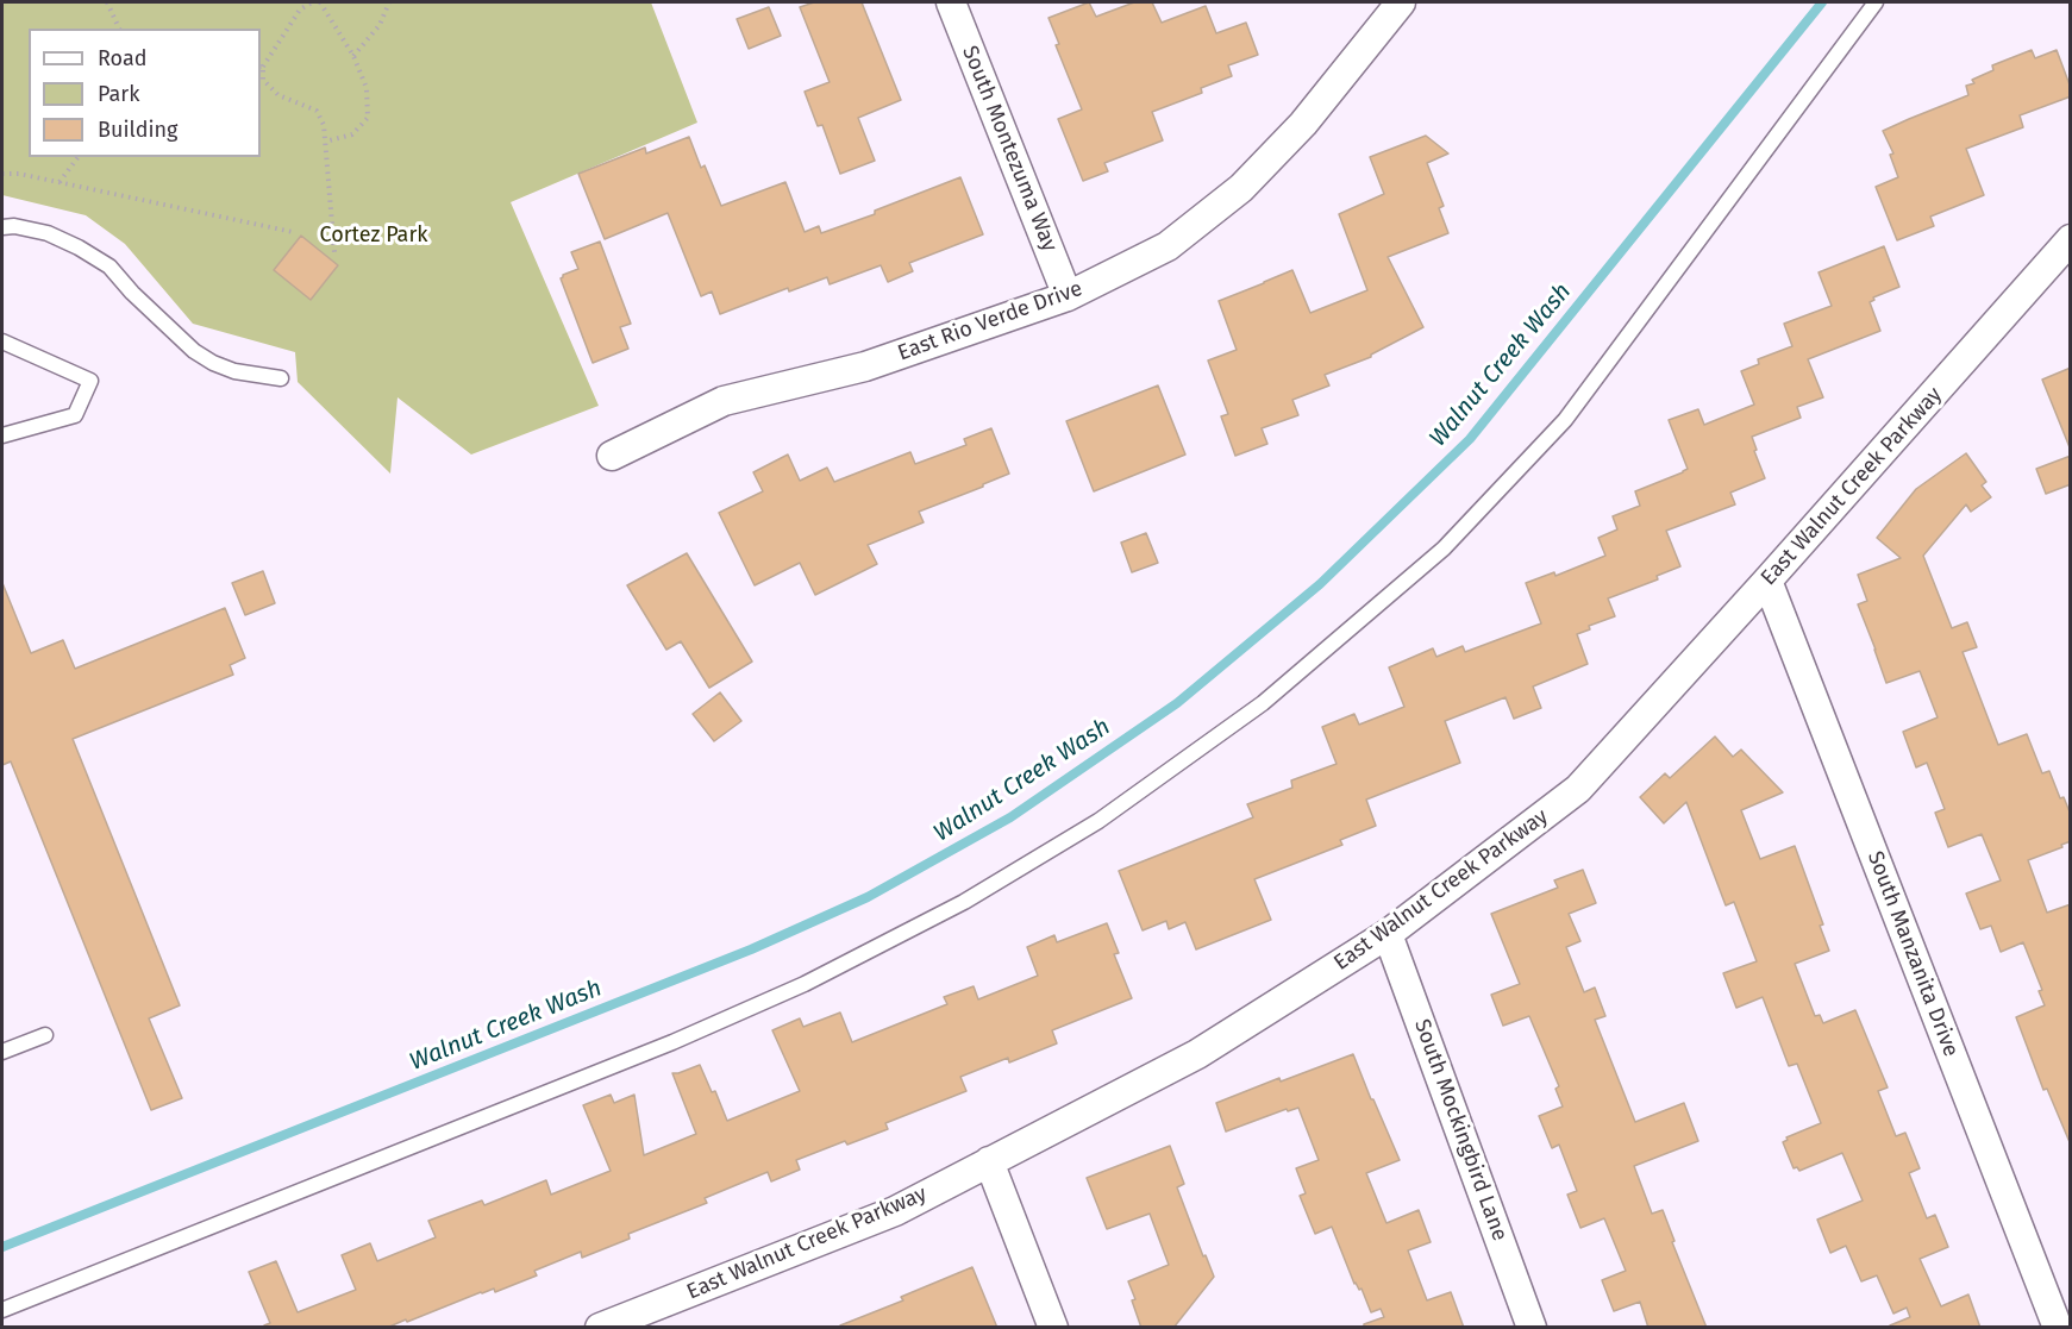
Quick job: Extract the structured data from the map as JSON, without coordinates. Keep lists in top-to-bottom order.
{
  "streets": {
    "street": [
      "South Montezuma Way",
      "East Rio Verde Drive",
      "East Walnut Creek Parkway",
      "South Manzanita Drive",
      "South Mockingbird Lane"
    ]
  },
  "crossings": [
    ["South Montezuma Way", "East Rio Verde Drive"],
    ["East Walnut Creek Parkway", "South Manzanita Drive"],
    ["East Walnut Creek Parkway", "South Mockingbird Lane"]
  ],
  "water": ["Walnut Creek Wash"],
  "parks": ["Cortez Park"],
  "legend": ["Road", "Park", "Building"]
}
